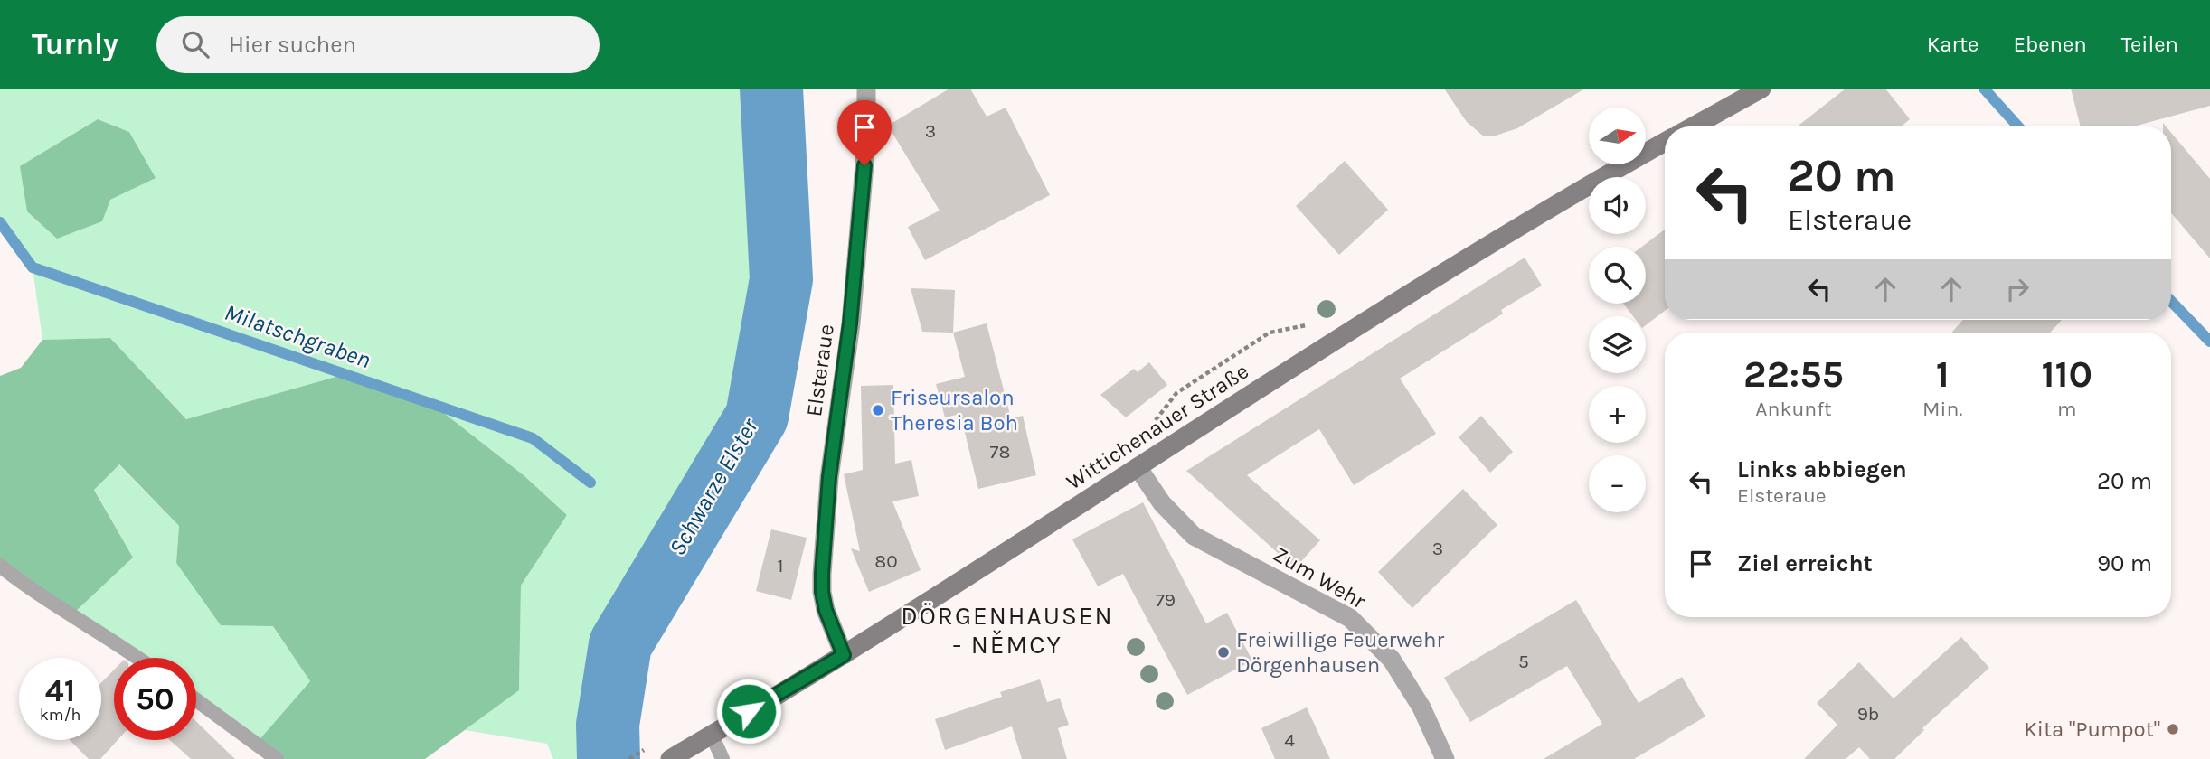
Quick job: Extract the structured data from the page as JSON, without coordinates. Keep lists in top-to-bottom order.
{
  "streets": {
    "main road": ["Wittichenauer Straße"],
    "street": ["Elsteraue", "Zum Wehr"]
  },
  "crossings": [
    ["Elsteraue", "Wittichenauer Straße"],
    ["Wittichenauer Straße", "Zum Wehr"]
  ],
  "districts": ["DÖRGENHAUSEN - NĚMCY"],
  "water": ["Milatschgraben", "Schwarze Elster"],
  "places": ["Friseursalon Theresia Boh", "Freiwillige Feuerwehr Dörgenhausen", "Kita \"Pumpot\""],
  "house_numbers": [
    "3",
    "78",
    "3",
    "80",
    "1",
    "79",
    "5",
    "9b",
    "4"
  ],
  "north": "right",
  "page": {
    "header": "Turnly",
    "search": "Hier suchen",
    "nav": ["Karte", "Ebenen", "Teilen"],
    "map_buttons": ["+", "−"],
    "turn": ["20 m", "Elsteraue"],
    "eta": [
      "22:55",
      "Ankunft",
      "1",
      "Min.",
      "110",
      "m"
    ],
    "list": [
      {
        "name": "Links abbiegen",
        "note": "Elsteraue",
        "value": "20 m"
      },
      {
        "name": "Ziel erreicht",
        "value": "90 m"
      }
    ],
    "speed": "41 km/h",
    "limit": "50"
  }
}
